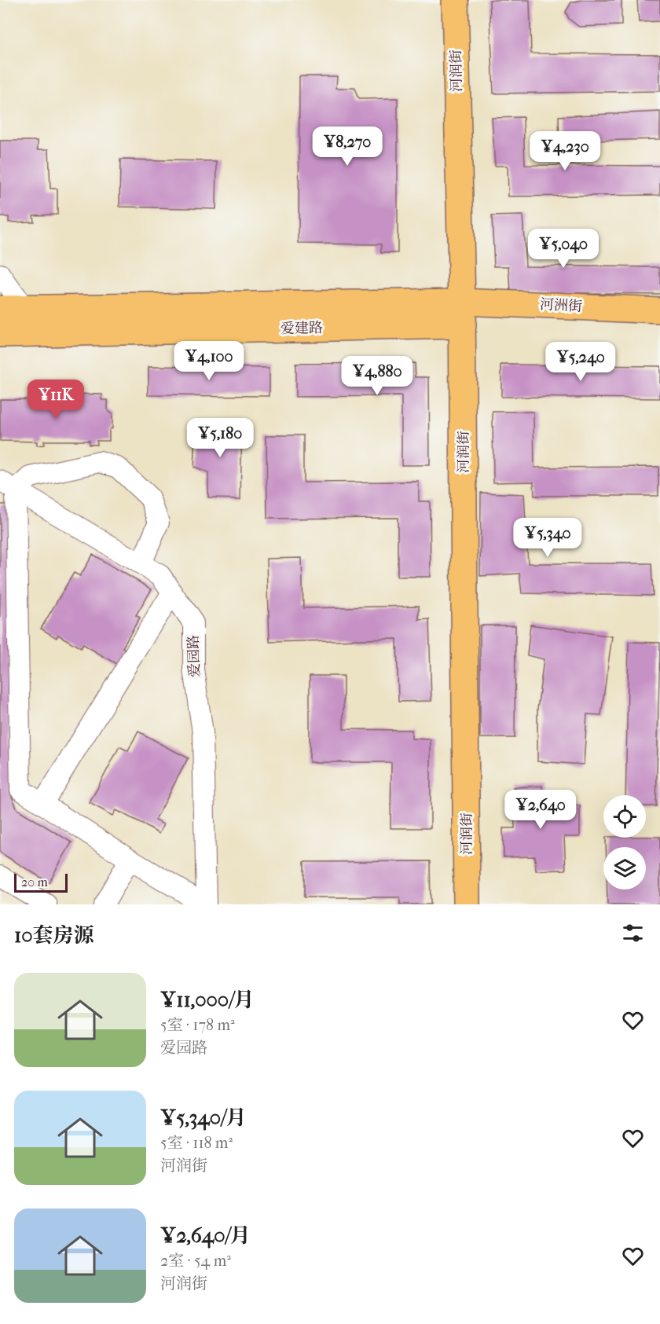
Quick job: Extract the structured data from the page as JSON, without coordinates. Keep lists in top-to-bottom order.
{
  "streets": {
    "main road": ["河润街", "河洲街", "爱建路"],
    "street": ["爱园路"]
  },
  "crossings": [
    ["河润街", "河洲街"],
    ["河润街", "爱建路"],
    ["河洲街", "爱建路"]
  ],
  "scale_bar": "20 m",
  "page": {
    "price": [
      "¥8,270",
      "¥4,230",
      "¥5,040",
      "¥4,100",
      "¥5,240",
      "¥4,880",
      "¥11K",
      "¥5,180",
      "¥5,340",
      "¥2,640"
    ],
    "scale": "20 m",
    "heading": "10套房源",
    "list": [
      {
        "name": "¥11,000/月",
        "note": "5室 · 178 m² · 爱园路"
      },
      {
        "name": "¥5,340/月",
        "note": "5室 · 118 m² · 河润街"
      },
      {
        "name": "¥2,640/月",
        "note": "2室 · 54 m² · 河润街"
      }
    ]
  }
}
